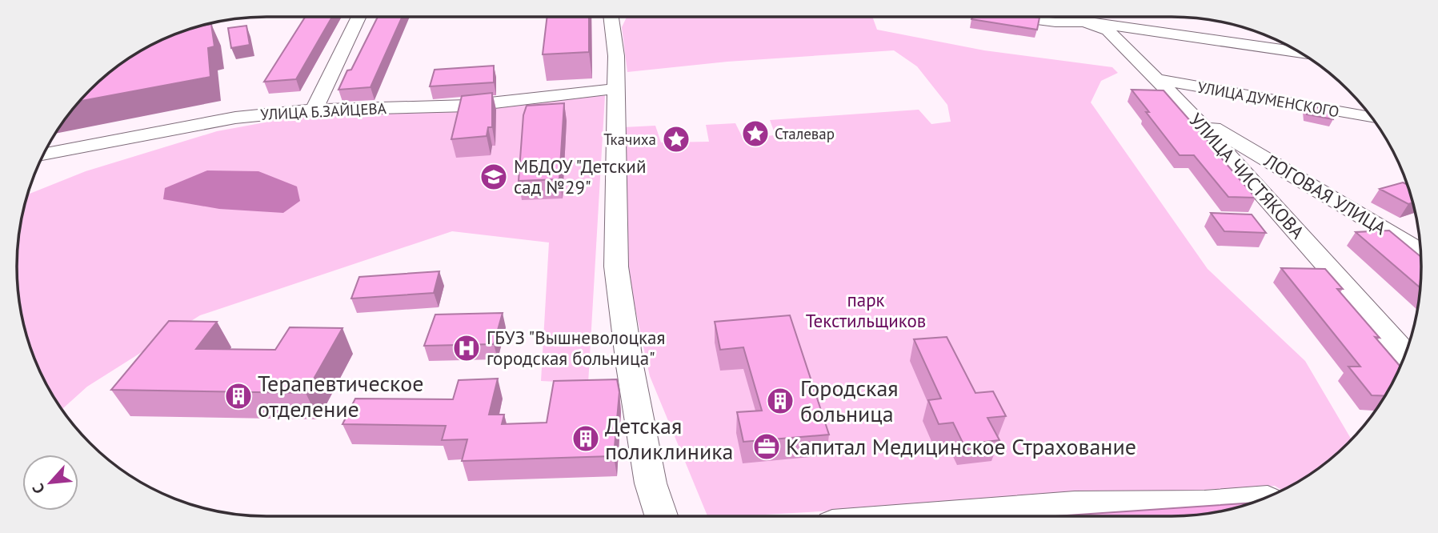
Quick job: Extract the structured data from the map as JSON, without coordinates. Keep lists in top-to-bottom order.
{
  "streets": {
    "street": [
      "УЛИЦА ДУМЕНСКОГО",
      "УЛИЦА Б.ЗАЙЦЕВА",
      "УЛИЦА ЧИСТЯКОВА",
      "ЛОГОВАЯ УЛИЦА"
    ]
  },
  "crossings": [
    ["УЛИЦА ДУМЕНСКОГО", "УЛИЦА ЧИСТЯКОВА"],
    ["УЛИЦА ЧИСТЯКОВА", "ЛОГОВАЯ УЛИЦА"]
  ],
  "parks": ["парк Текстильщиков"],
  "places": {
    "place": ["Сталевар", "Ткачиха"],
    "school or university": ["МБДОУ \"Детский сад №29\""],
    "hospital": ["ГБУЗ \"Вышневолоцкая городская больница\""],
    "building": ["Терапевтическое отделение", "Городская больница", "Детская поликлиника"],
    "office": ["Капитал Медицинское Страхование"]
  },
  "north": "bottom left"
}
